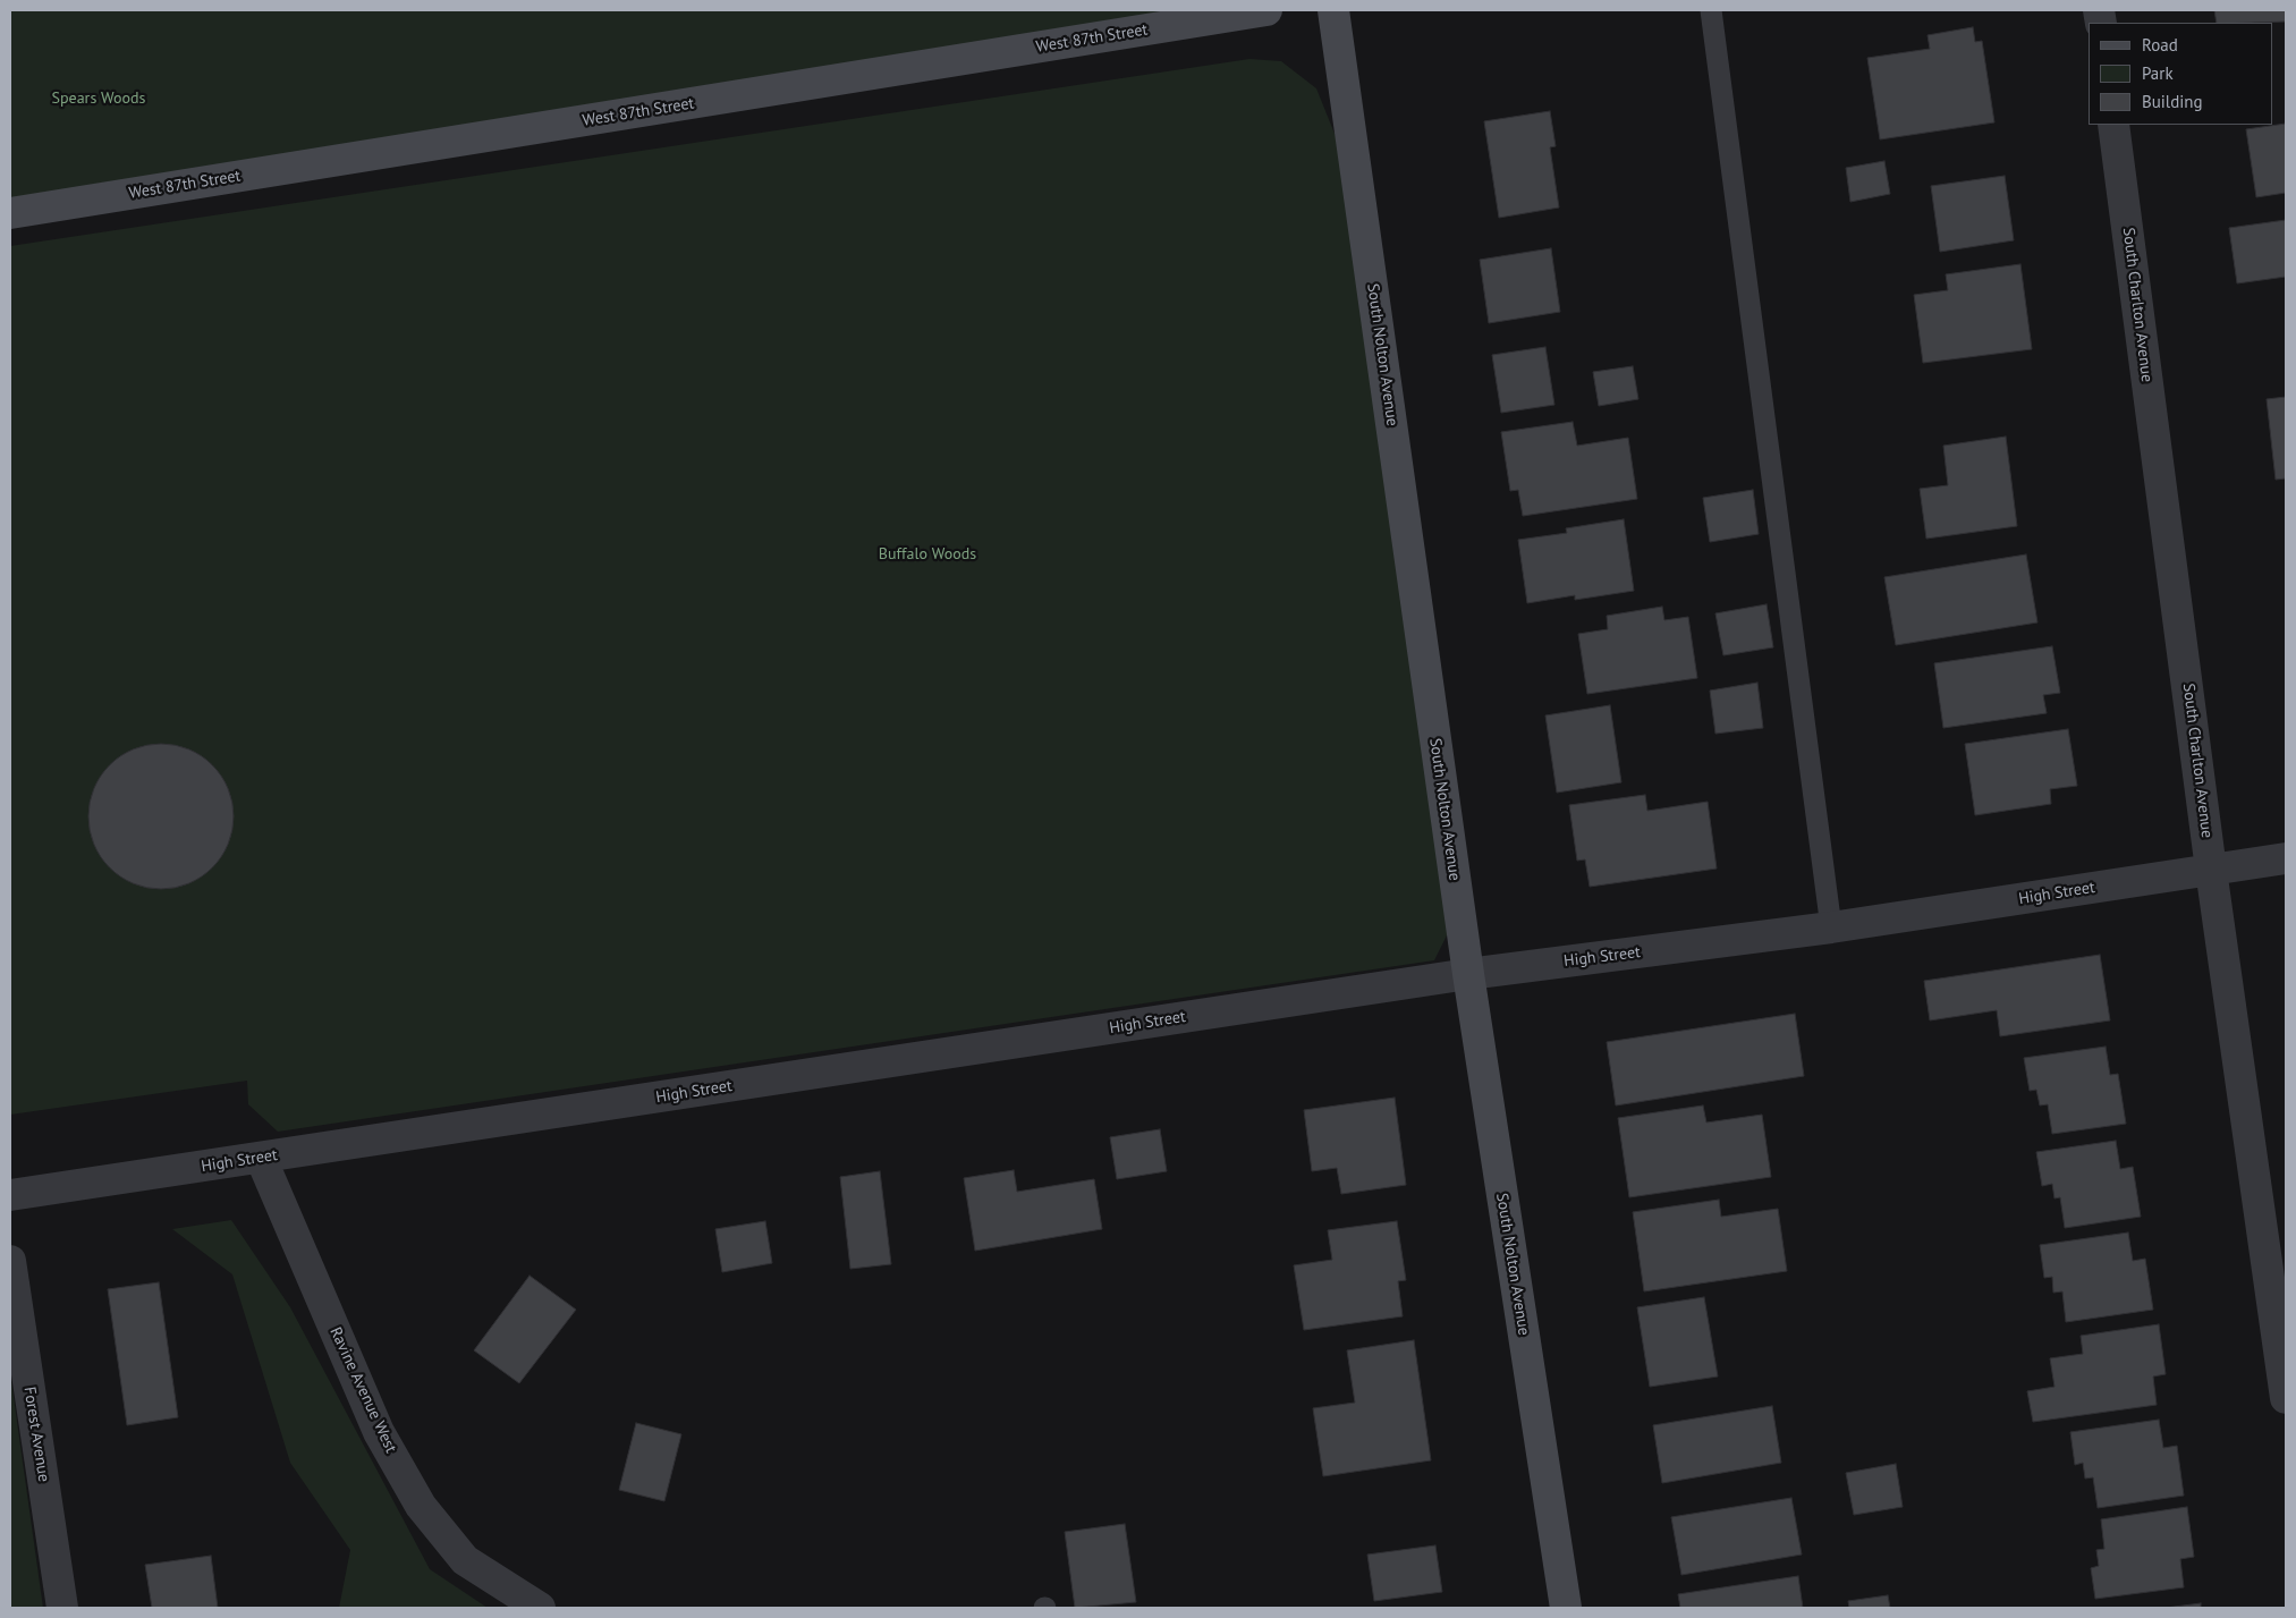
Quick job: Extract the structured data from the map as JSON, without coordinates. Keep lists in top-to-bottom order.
{
  "streets": {
    "street": [
      "West 87th Street",
      "South Charlton Avenue",
      "South Nolton Avenue",
      "High Street",
      "Ravine Avenue West",
      "Forest Avenue"
    ]
  },
  "crossings": [
    ["South Charlton Avenue", "High Street"],
    ["South Nolton Avenue", "High Street"],
    ["High Street", "Ravine Avenue West"]
  ],
  "parks": ["Spears Woods", "Buffalo Woods"],
  "legend": ["Road", "Park", "Building"]
}
